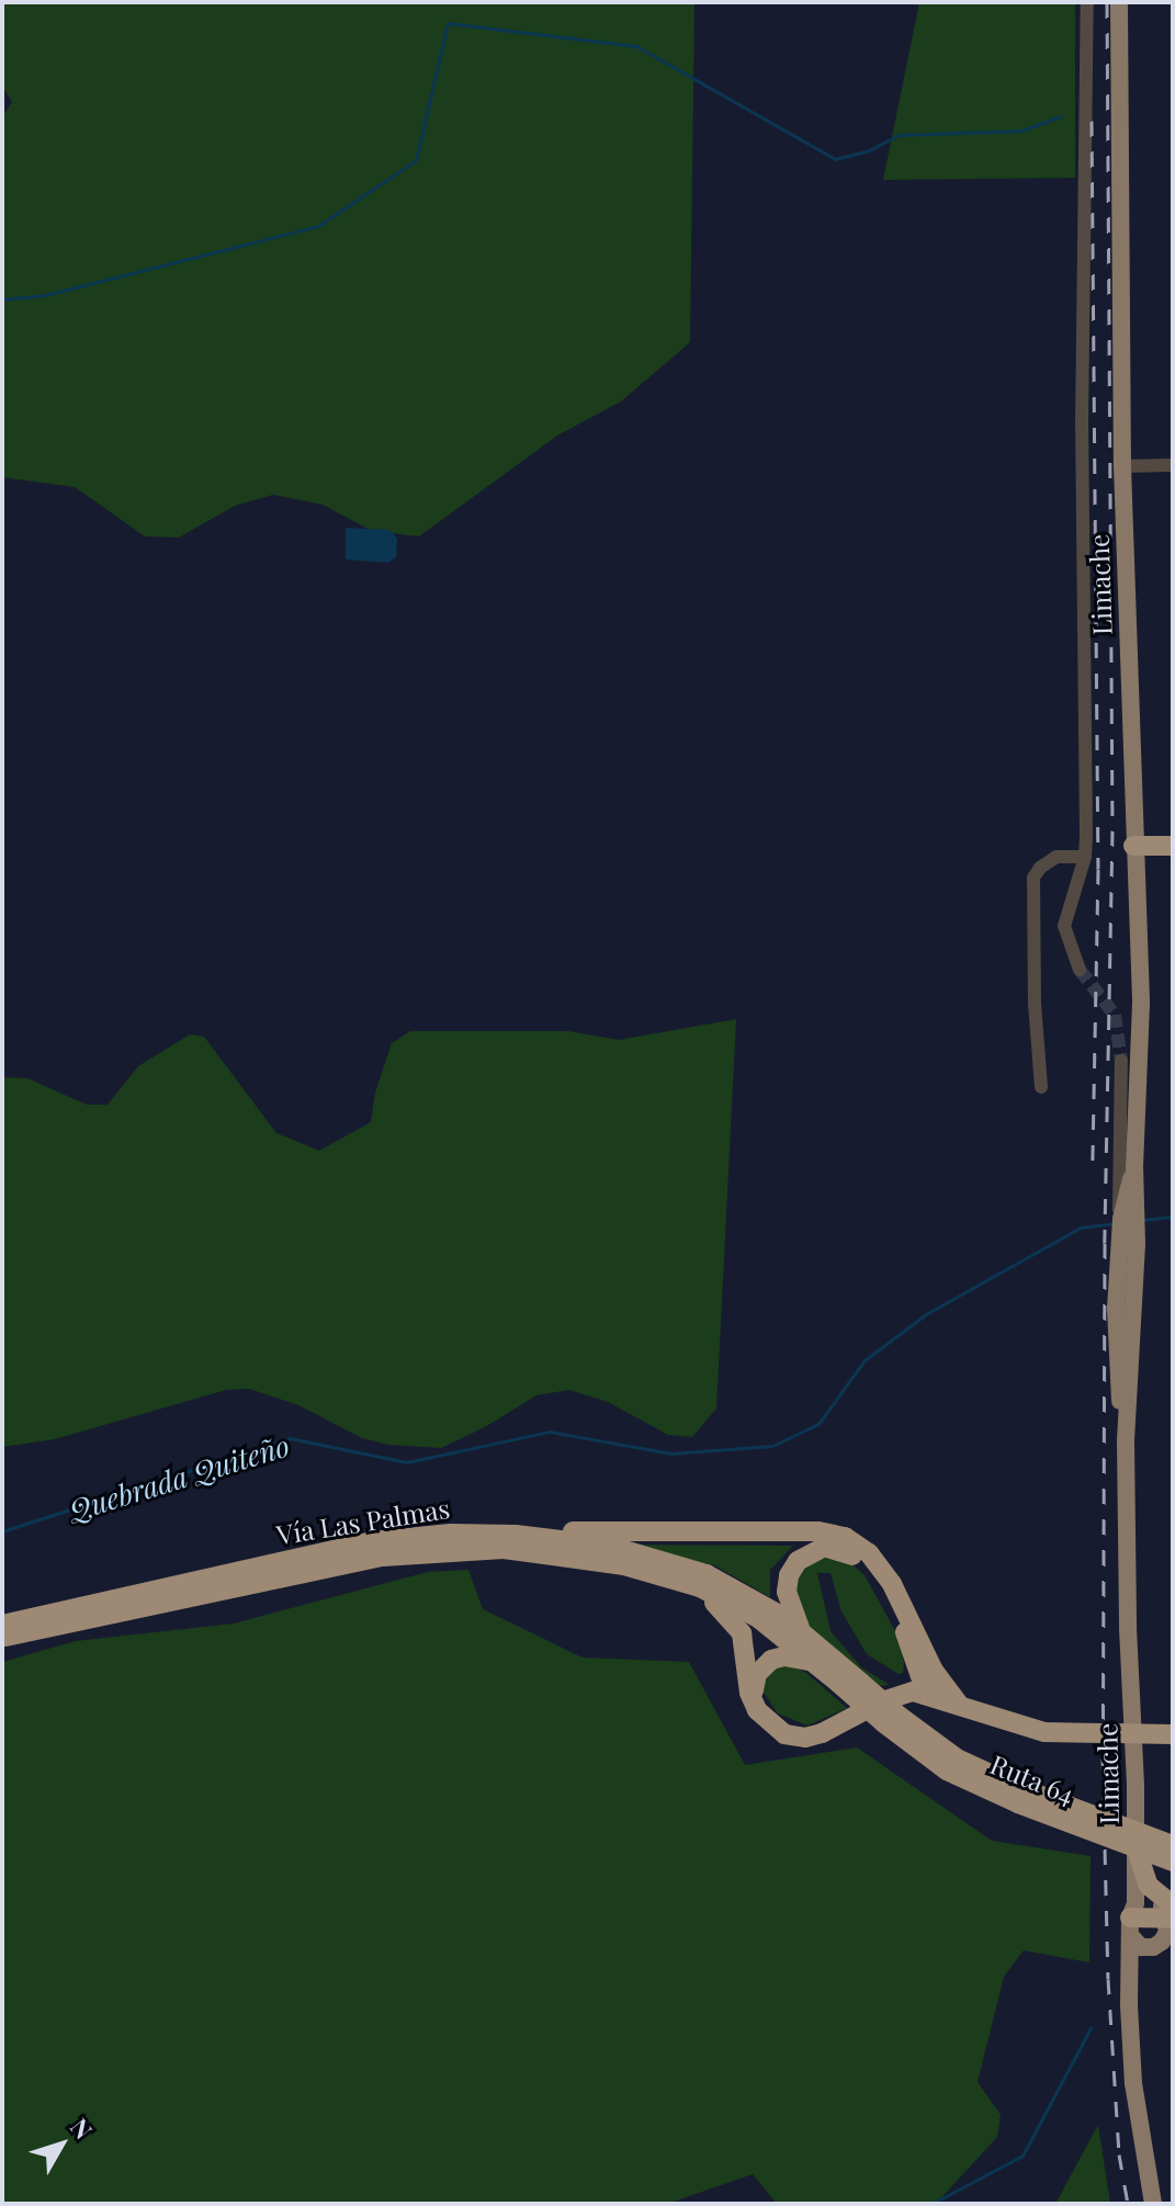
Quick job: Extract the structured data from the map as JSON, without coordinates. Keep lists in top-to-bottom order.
{
  "streets": {
    "highway": ["Vía Las Palmas", "Ruta 64"],
    "main road": ["Limache"]
  },
  "crossings": [
    ["Vía Las Palmas", "Ruta 64"]
  ],
  "water": ["Quebrada Quiteño"],
  "north": "top right"
}
